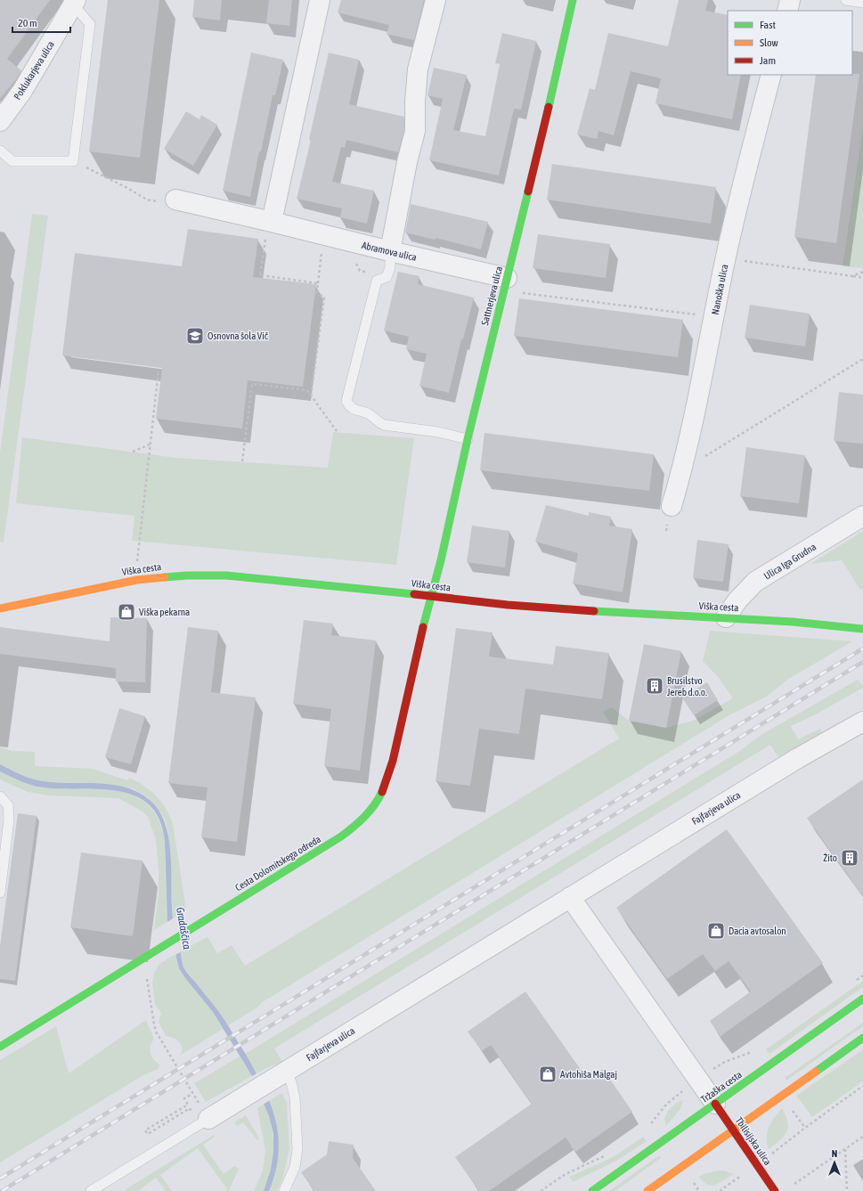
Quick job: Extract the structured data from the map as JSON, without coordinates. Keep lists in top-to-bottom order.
{
  "streets": {
    "street": [
      "Poklukarjeva ulica",
      "Abramova ulica",
      "Nanoška ulica",
      "Sattnerjeva ulica",
      "Ulica Iga Grudna",
      "Viška cesta",
      "Fajfarjeva ulica",
      "Cesta Dolomitskega odreda",
      "Tržaška cesta",
      "Tbilisijska ulica"
    ]
  },
  "crossings": [
    ["Abramova ulica", "Sattnerjeva ulica"],
    ["Sattnerjeva ulica", "Viška cesta"],
    ["Sattnerjeva ulica", "Cesta Dolomitskega odreda"],
    ["Ulica Iga Grudna", "Viška cesta"],
    ["Viška cesta", "Cesta Dolomitskega odreda"],
    ["Tržaška cesta", "Tbilisijska ulica"]
  ],
  "water": ["Gradaščica"],
  "places": {
    "school or university": ["Osnovna šola Vič"],
    "shop": ["Viška pekarna", "Dacia avtosalon", "Avtohiša Malgaj"],
    "building": ["Brusilstvo Jereb d.o.o.", "Žito"]
  },
  "legend": ["Fast", "Slow", "Jam"],
  "scale_bar": "20 m",
  "north": "top"
}
